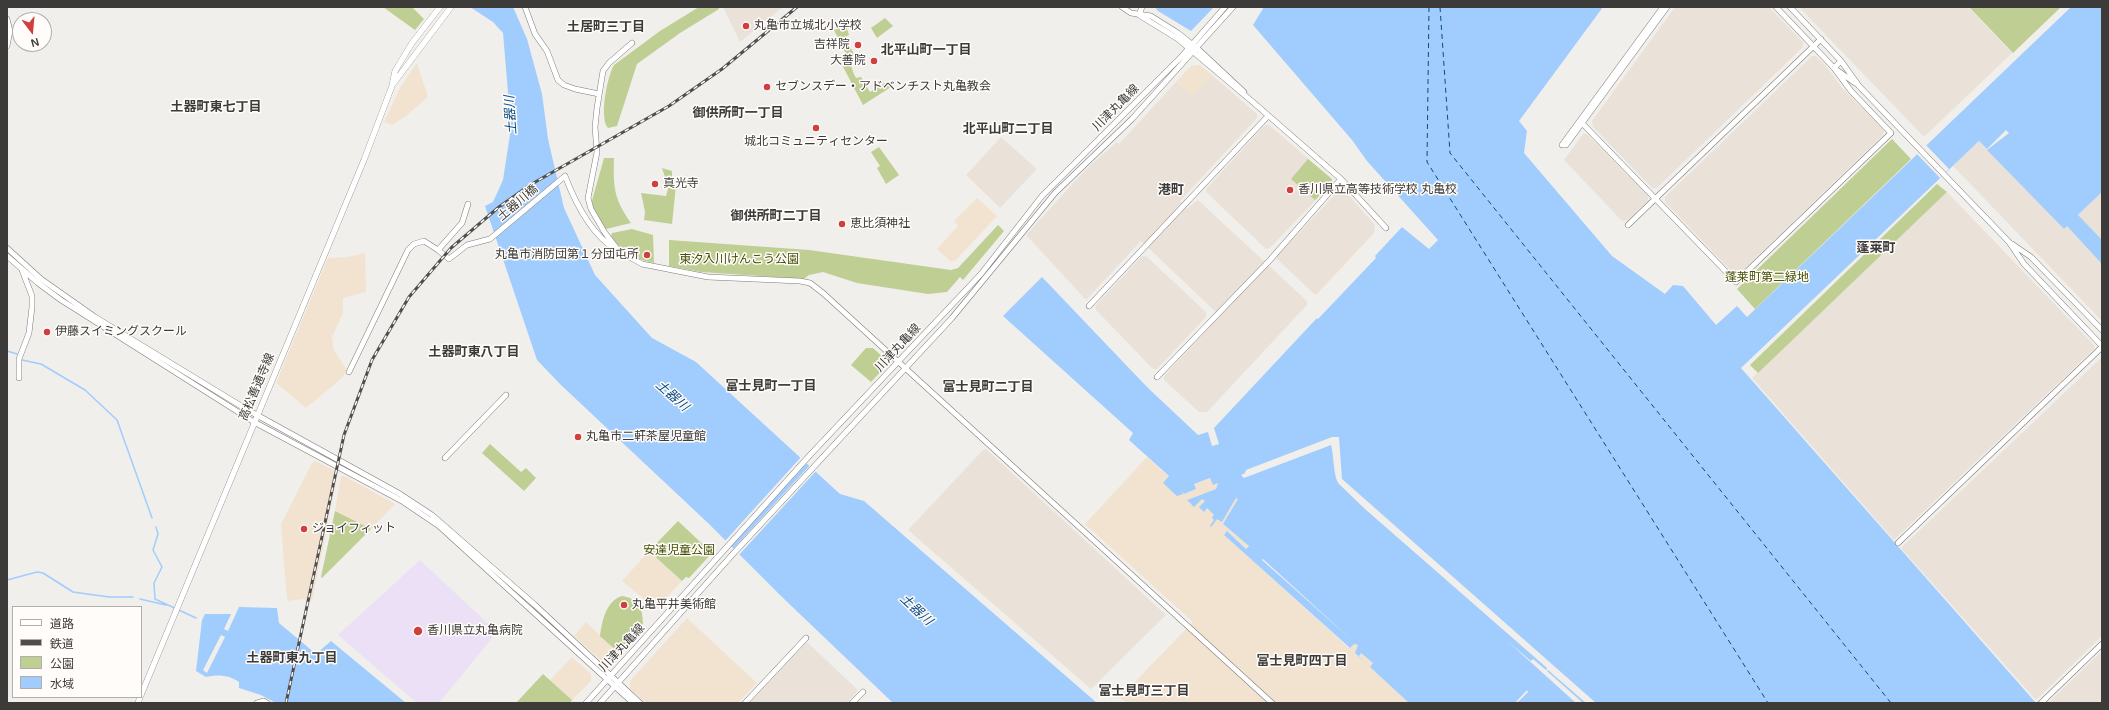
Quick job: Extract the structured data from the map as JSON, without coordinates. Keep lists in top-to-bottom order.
{
  "streets": {
    "main road": ["高松善通寺線"],
    "street": ["川津丸亀線", "土器川橋"]
  },
  "districts": [
    "土居町三丁目",
    "北平山町一丁目",
    "土器町東七丁目",
    "御供所町一丁目",
    "北平山町二丁目",
    "港町",
    "御供所町二丁目",
    "蓬莱町",
    "土器町東八丁目",
    "富士見町一丁目",
    "富士見町二丁目",
    "土器町東九丁目",
    "富士見町四丁目",
    "富士見町三丁目"
  ],
  "water": ["土器川"],
  "parks": ["東汐入川けんこう公園", "蓬莱町第二緑地", "安達児童公園"],
  "places": [
    "丸亀市立城北小学校",
    "吉祥院",
    "大善院",
    "セブンスデー・アドベンチスト丸亀教会",
    "城北コミュニティセンター",
    "真光寺",
    "香川県立高等技術学校 丸亀校",
    "恵比須神社",
    "丸亀市消防団第１分団屯所",
    "伊藤スイミングスクール",
    "丸亀市二軒茶屋児童館",
    "ジョイフィット",
    "丸亀平井美術館",
    "香川県立丸亀病院"
  ],
  "legend": [
    "道路",
    "鉄道",
    "公園",
    "水域"
  ],
  "north": "bottom"
}
